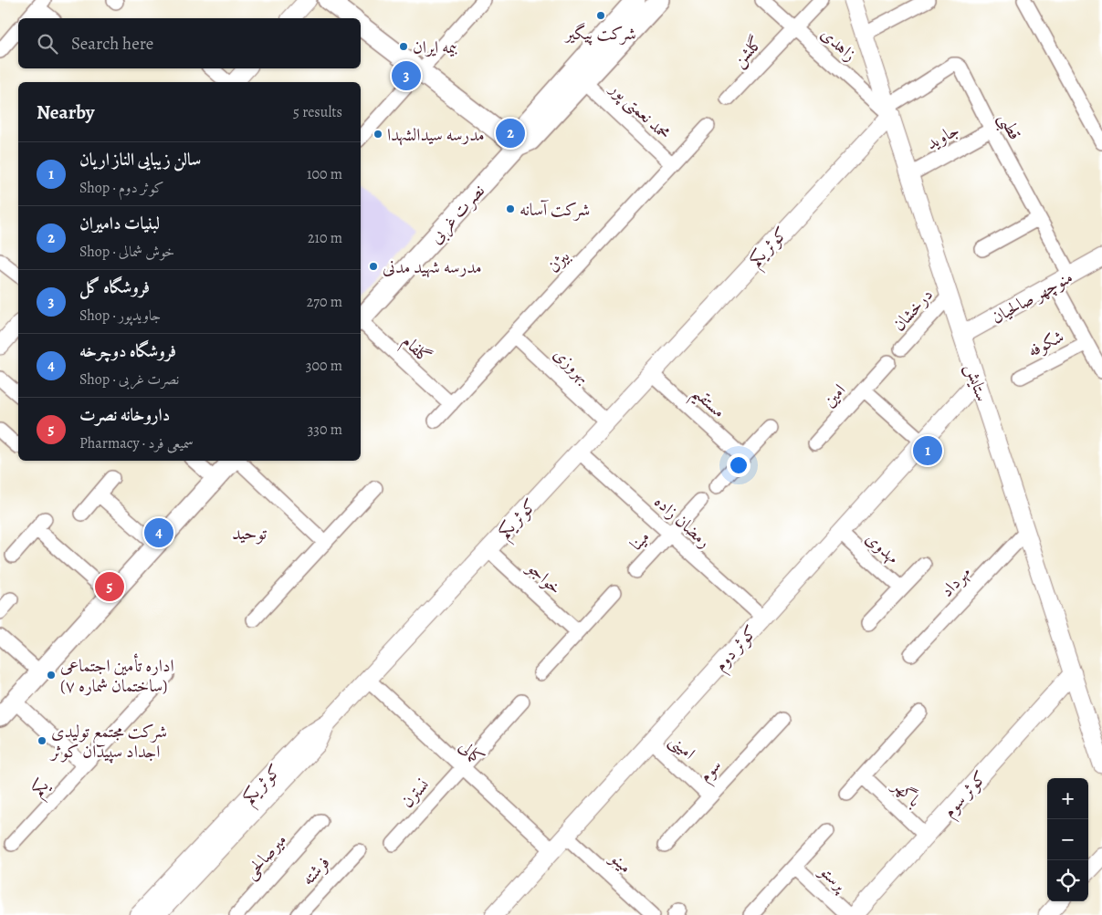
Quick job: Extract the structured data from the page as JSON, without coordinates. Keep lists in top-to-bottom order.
{
  "streets": {
    "main road": ["نصرت غربی"],
    "street": [
      "زاهدی",
      "گلشن",
      "محمد نعمتی پور",
      "قطبی",
      "جاوید",
      "کوثر یکم",
      "بیژن",
      "منوچهر صالحیان",
      "درخشان",
      "شکوفه",
      "گلفام",
      "بهروزی",
      "ستایش",
      "امین",
      "مستقیم",
      "رمضان زاده",
      "مینا",
      "مهدوی",
      "خواجو",
      "مهرداد",
      "کوثر دوم",
      "امینی",
      "کمالی",
      "سوم",
      "یکم",
      "نسترن",
      "باگهر",
      "کوثر سوم",
      "میرصالحی",
      "مینو",
      "فرشته",
      "پرستو"
    ]
  },
  "crossings": [
    ["زاهدی", "گلشن"],
    ["زاهدی", "قطبی"],
    ["زاهدی", "کوثر یکم"],
    ["زاهدی", "ستایش"],
    ["محمد نعمتی پور", "نصرت غربی"],
    ["محمد نعمتی پور", "بیژن"],
    ["قطبی", "جاوید"],
    ["قطبی", "کوثر یکم"],
    ["قطبی", "منوچهر صالحیان"],
    ["قطبی", "شکوفه"],
    ["قطبی", "ستایش"],
    ["جاوید", "ستایش"],
    ["کوثر یکم", "بهروزی"],
    ["کوثر یکم", "ستایش"],
    ["کوثر یکم", "مستقیم"],
    ["کوثر یکم", "رمضان زاده"],
    ["کوثر یکم", "خواجو"],
    ["کوثر یکم", "کمالی"],
    ["بیژن", "گلفام"],
    ["بیژن", "بهروزی"],
    ["منوچهر صالحیان", "ستایش"],
    ["درخشان", "ستایش"],
    ["ستایش", "مهرداد"],
    ["ستایش", "کوثر دوم"],
    ["ستایش", "کوثر سوم"],
    ["امین", "کوثر دوم"],
    ["رمضان زاده", "مینا"],
    ["رمضان زاده", "کوثر دوم"],
    ["مهدوی", "کوثر دوم"],
    ["کوثر دوم", "امینی"],
    ["کوثر دوم", "کمالی"],
    ["کوثر دوم", "مینو"],
    ["امینی", "سوم"],
    ["کمالی", "نسترن"],
    ["باگهر", "کوثر سوم"]
  ],
  "districts": ["توحید"],
  "places": [
    "شرکت پیگیر",
    "بیمه ایران",
    "مدرسه سیدالشهدا",
    "شرکت آسانه",
    "مدرسه شهید مدنی",
    "اداره تأمین اجتماعی (ساختمان شماره ۷)",
    "شرکت مجتمع تولیدی اجداد سپیدان کوثر"
  ],
  "page": {
    "search": "Search here",
    "pins": [
      "3",
      "2",
      "1",
      "4",
      "5"
    ],
    "heading": ["Nearby", "5 results"],
    "list": [
      {
        "mark": "1",
        "name": "سالن زیبایی الناز اریان",
        "note": "Shop · کوثر دوم",
        "value": "100 m"
      },
      {
        "mark": "2",
        "name": "لبنیات دامیران",
        "note": "Shop · خوش شمالی",
        "value": "210 m"
      },
      {
        "mark": "3",
        "name": "فروشگاه گل",
        "note": "Shop · جاویدپور",
        "value": "270 m"
      },
      {
        "mark": "4",
        "name": "فروشگاه دوچرخه",
        "note": "Shop · نصرت غربی",
        "value": "300 m"
      },
      {
        "mark": "5",
        "name": "داروخانه نصرت",
        "note": "Pharmacy · سمیعی فرد",
        "value": "330 m"
      }
    ],
    "map_buttons": ["+", "−"]
  }
}
